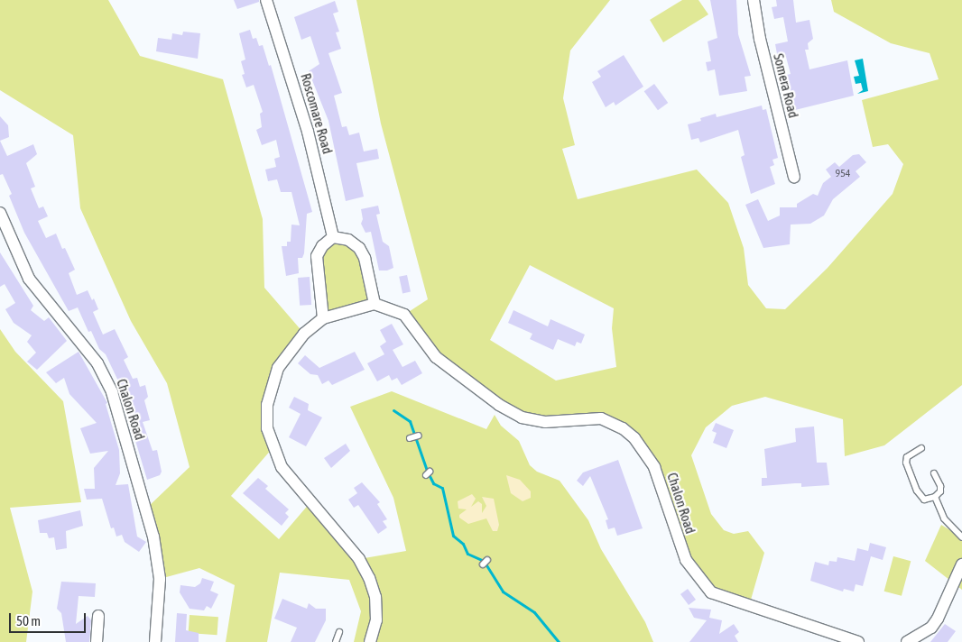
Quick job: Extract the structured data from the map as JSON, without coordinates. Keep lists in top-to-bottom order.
{
  "streets": {
    "street": ["Somera Road", "Roscomare Road", "Chalon Road"]
  },
  "house_numbers": ["954"],
  "scale_bar": "50 m"
}
